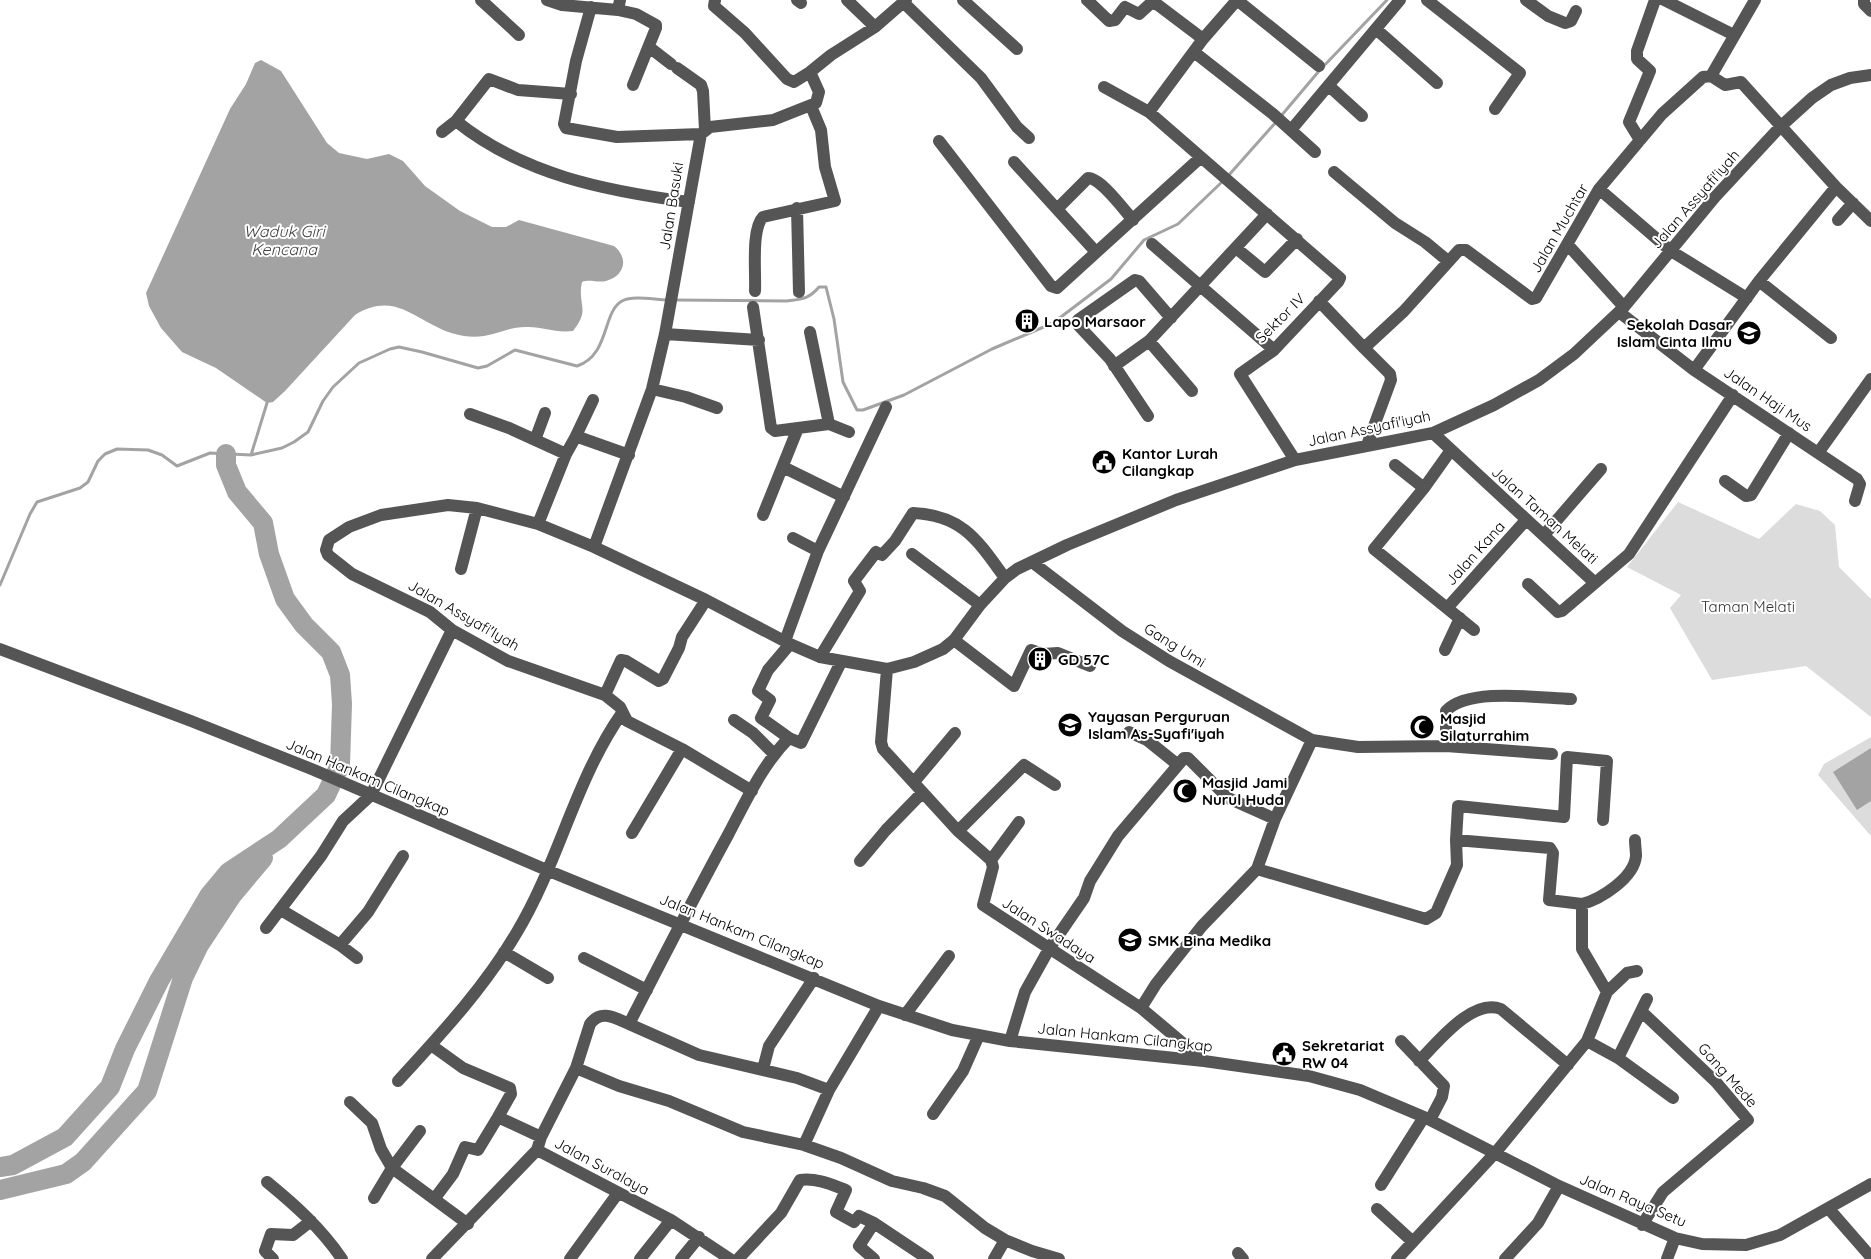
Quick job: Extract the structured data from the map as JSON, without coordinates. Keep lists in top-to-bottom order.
{
  "streets": {
    "street": [
      "Jalan Assyafi'iyah",
      "Jalan Basuki",
      "Jalan Muchtar",
      "Sektor IV",
      "Jalan Haji Mus",
      "Jalan Taman Melati",
      "Jalan Kana",
      "Jalan Assyafi'Iyah",
      "Gang Umi",
      "Jalan Hankam Cilangkap",
      "Jalan Swadaya",
      "Gang Mede",
      "Jalan Suralaya",
      "Jalan Raya Setu"
    ]
  },
  "crossings": [
    ["Jalan Assyafi'iyah", "Sektor IV"],
    ["Jalan Assyafi'iyah", "Jalan Haji Mus"],
    ["Jalan Assyafi'iyah", "Jalan Taman Melati"],
    ["Jalan Assyafi'iyah", "Jalan Assyafi'Iyah"],
    ["Jalan Assyafi'iyah", "Gang Umi"],
    ["Jalan Basuki", "Jalan Assyafi'Iyah"],
    ["Jalan Muchtar", "Jalan Haji Mus"],
    ["Jalan Haji Mus", "Jalan Taman Melati"],
    ["Jalan Taman Melati", "Jalan Kana"],
    ["Jalan Hankam Cilangkap", "Jalan Swadaya"],
    ["Jalan Hankam Cilangkap", "Jalan Raya Setu"],
    ["Gang Mede", "Jalan Raya Setu"]
  ],
  "water": ["Waduk Giri Kencana"],
  "parks": ["Taman Melati"],
  "places": {
    "building": ["Lapo Marsaor", "GD 57C"],
    "school or university": ["Sekolah Dasar Islam Cinta Ilmu", "Yayasan Perguruan Islam As-Syafi'iyah", "SMK Bina Medika"],
    "public building": ["Kantor Lurah Cilangkap", "Sekretariat RW 04"],
    "mosque": ["Masjid Silaturrahim", "Masjid Jami Nurul Huda"]
  }
}
